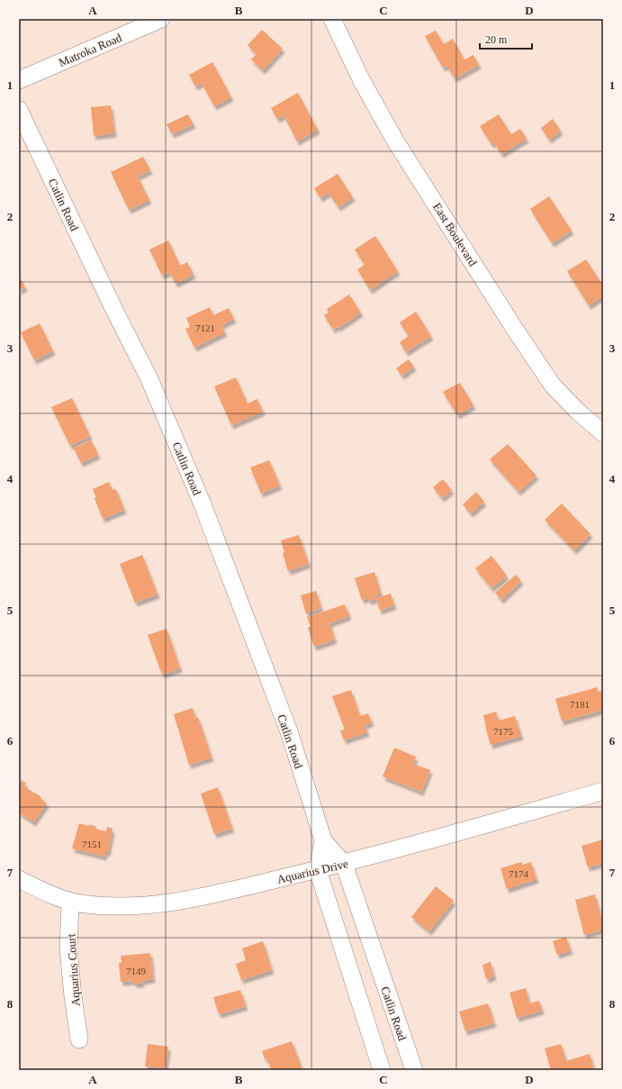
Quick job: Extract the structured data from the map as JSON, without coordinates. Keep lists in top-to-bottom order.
{
  "streets": {
    "street": [
      "Matroka Road",
      "Catlin Road",
      "East Boulevard",
      "Aquarius Drive",
      "Aquarius Court"
    ]
  },
  "crossings": [
    ["Catlin Road", "Aquarius Drive"],
    ["Aquarius Drive", "Aquarius Court"]
  ],
  "house_numbers": [
    "7121",
    "7181",
    "7175",
    "7151",
    "7174",
    "7149"
  ],
  "scale_bar": "20 m",
  "grid": {
    "columns": [
      "A",
      "B",
      "C",
      "D"
    ],
    "rows": [
      "1",
      "2",
      "3",
      "4",
      "5",
      "6",
      "7",
      "8"
    ]
  }
}
